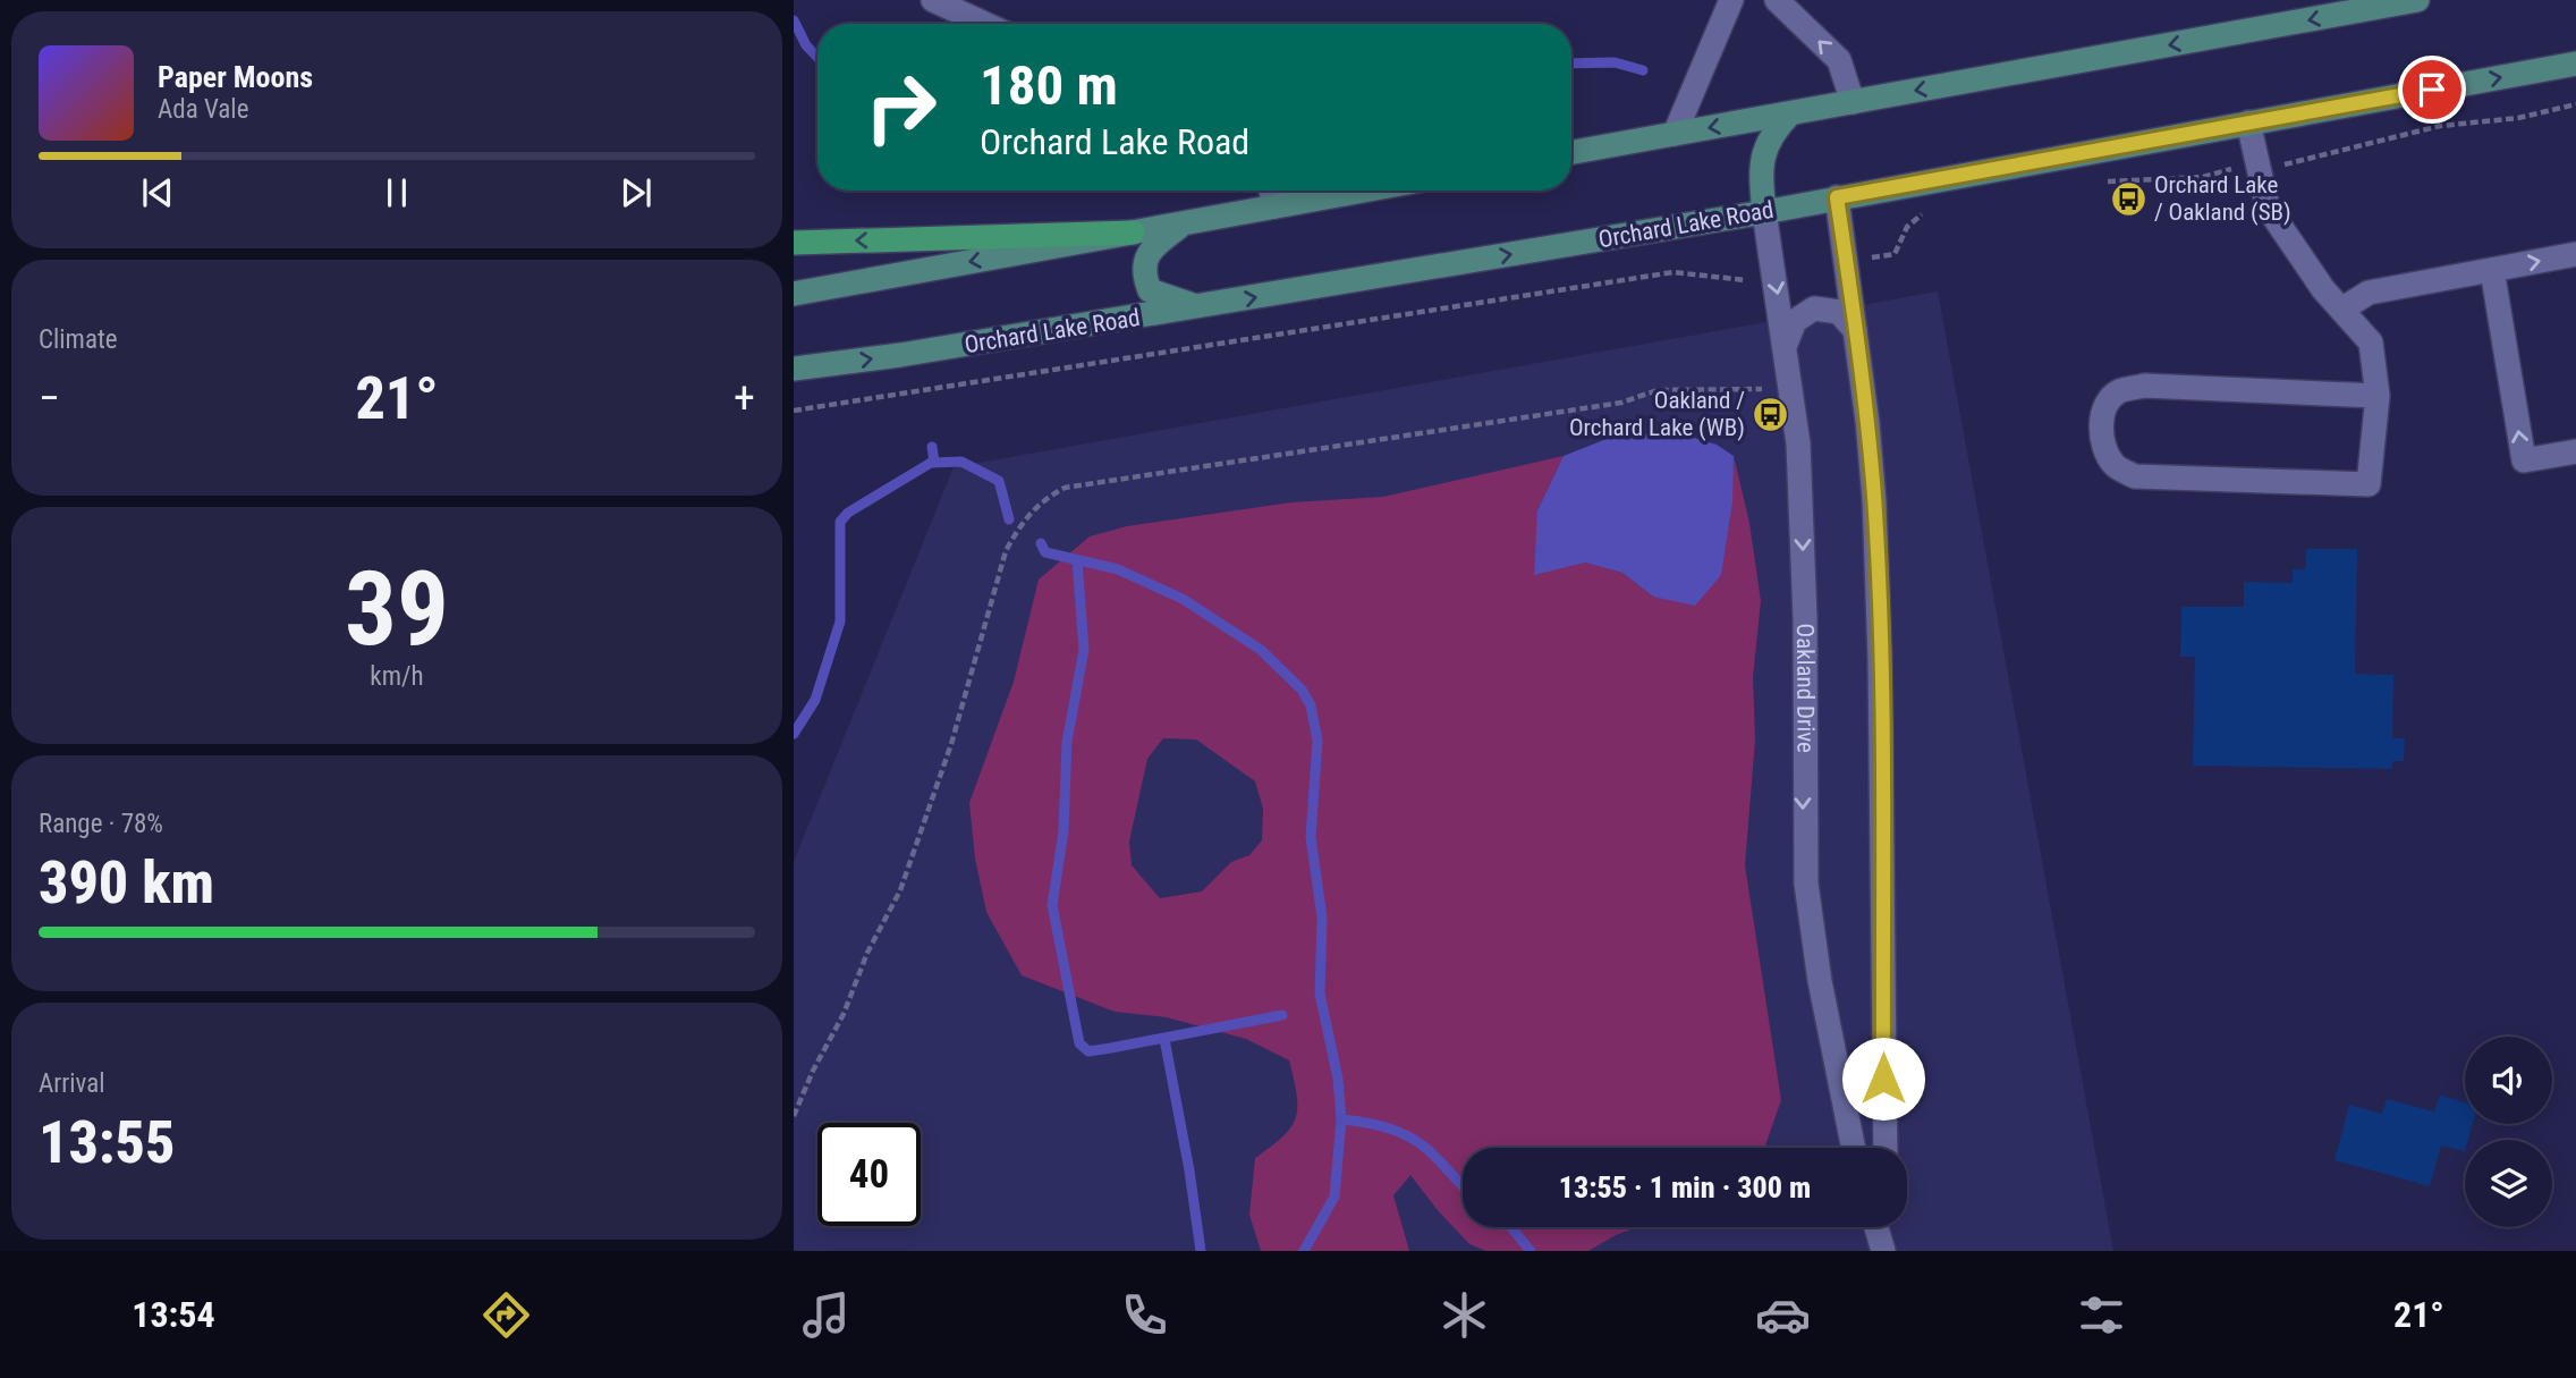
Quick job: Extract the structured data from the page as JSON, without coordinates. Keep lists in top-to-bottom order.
{
  "streets": {
    "main road": ["Orchard Lake Road"],
    "street": ["Oakland Drive"]
  },
  "crossings": [
    ["Orchard Lake Road", "Oakland Drive"]
  ],
  "places": {
    "bus stop": ["Orchard Lake / Oakland (SB)", "Oakland / Orchard Lake (WB)"]
  },
  "page": {
    "turn": ["180 m", "Orchard Lake Road"],
    "song": ["Paper Moons", "Ada Vale"],
    "tile": [
      "Climate",
      ["39", "km/h"],
      ["Range · 78%", "390 km"],
      ["Arrival", "13:55"]
    ],
    "heat": ["−", "21°", "+"],
    "limit": "40",
    "trip": "13:55 · 1 min · 300 m",
    "tabs": ["13:54", "21°"]
  }
}
